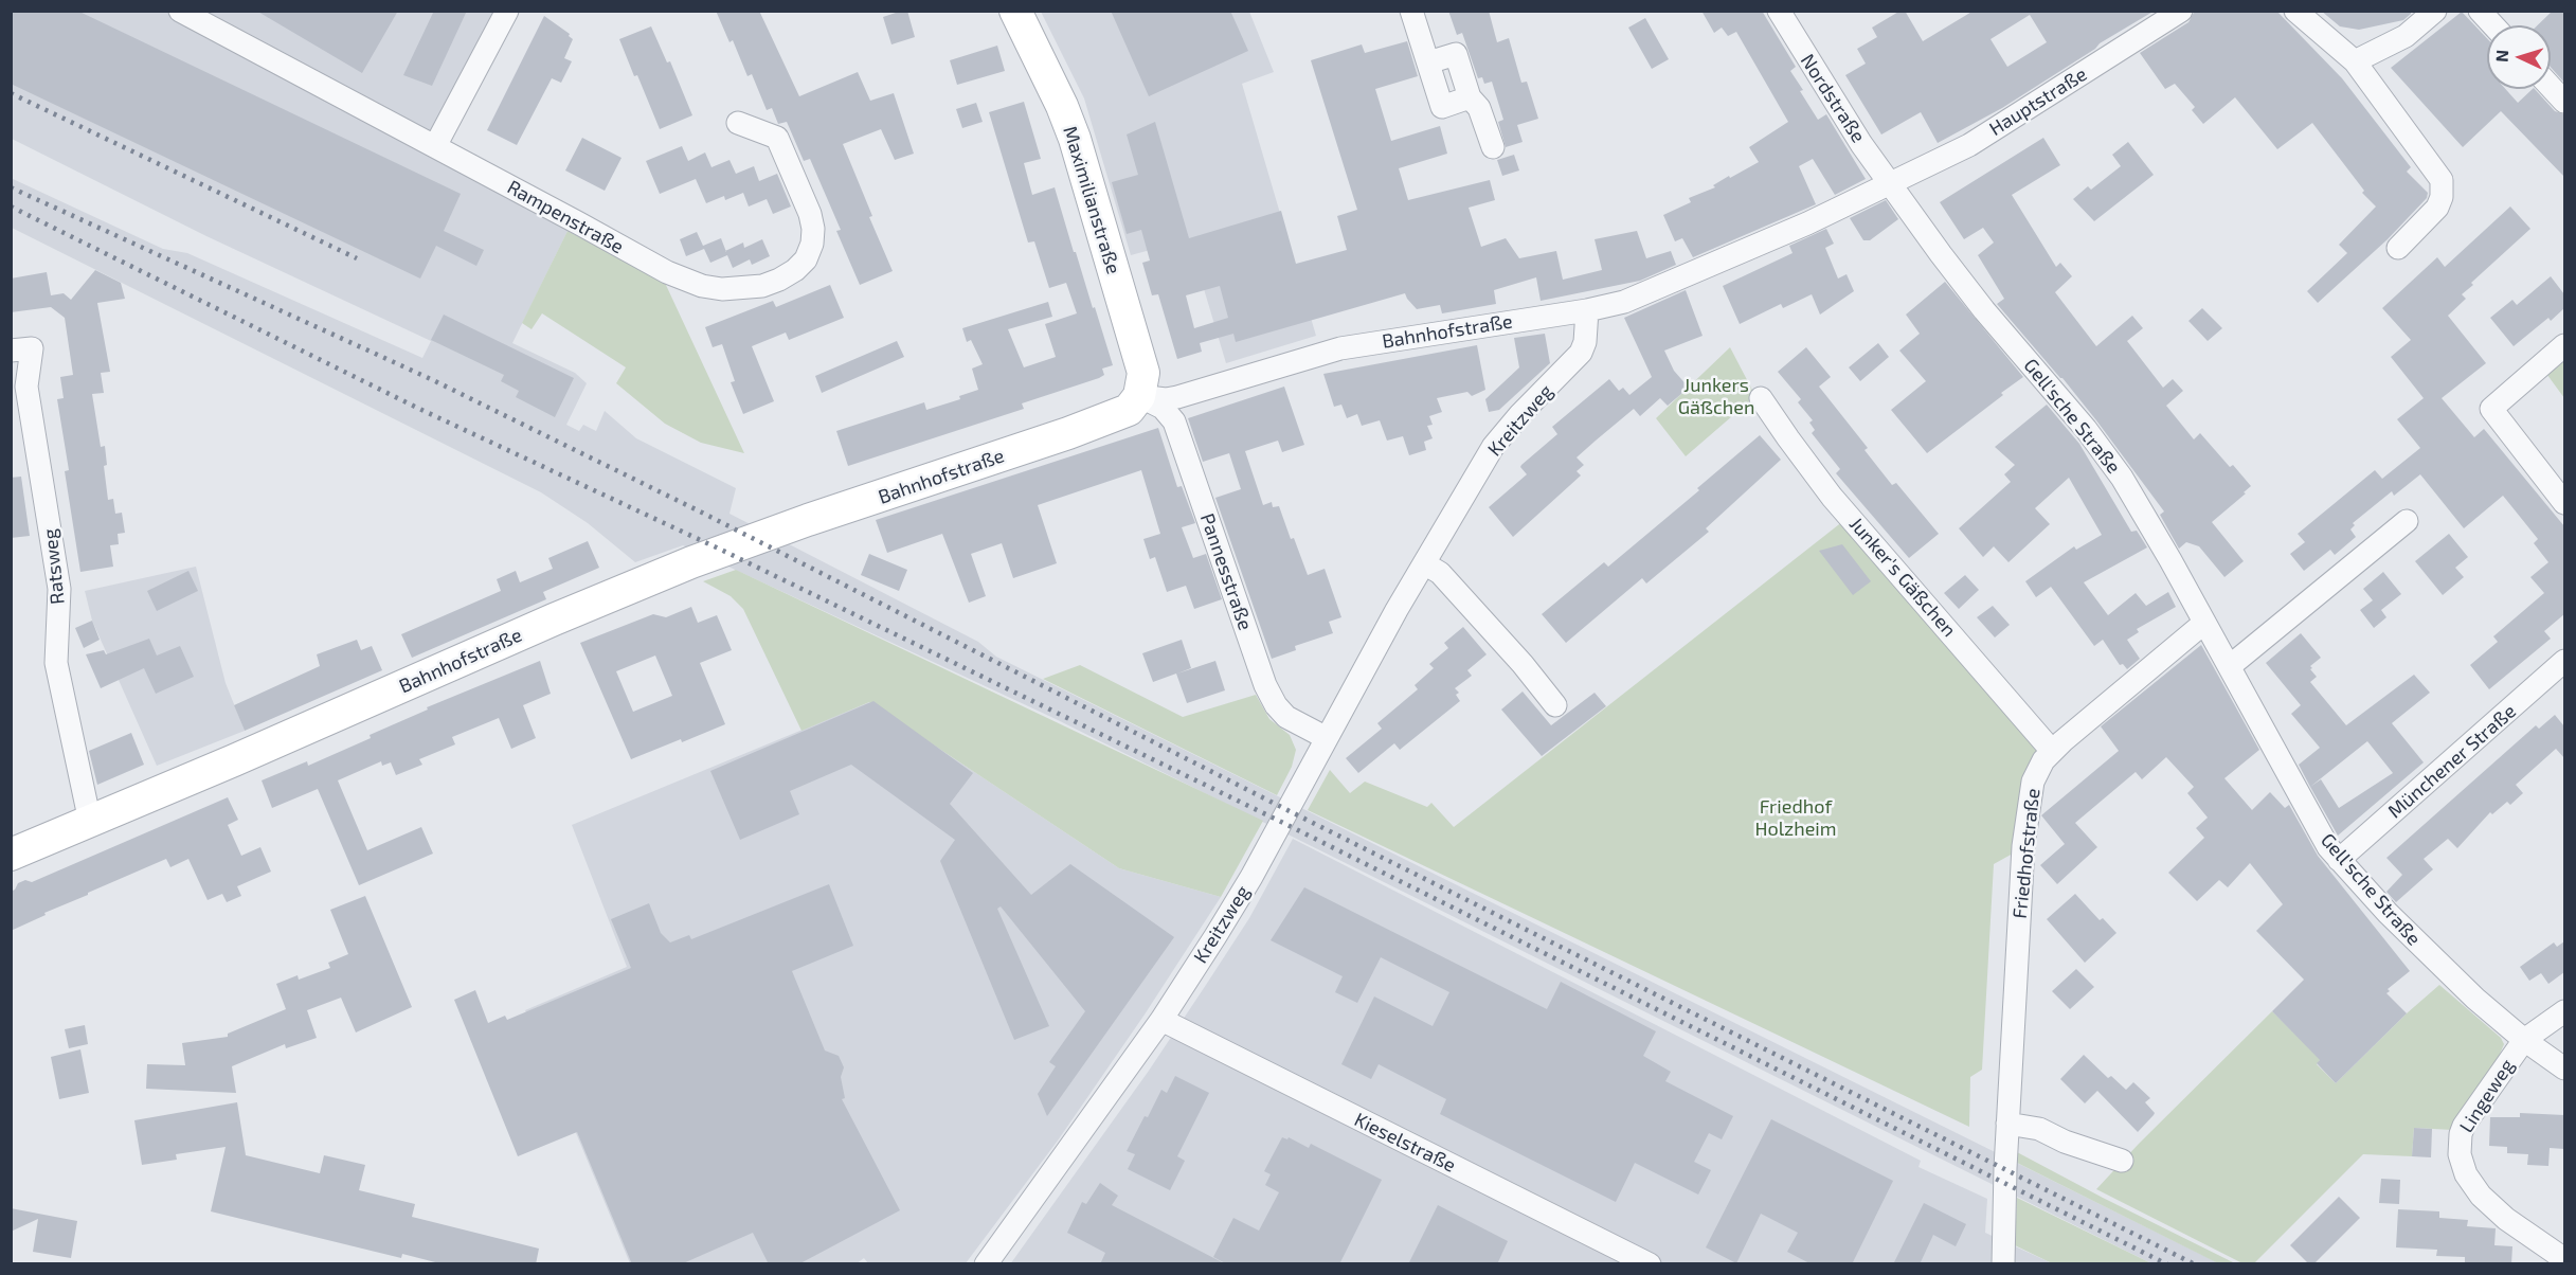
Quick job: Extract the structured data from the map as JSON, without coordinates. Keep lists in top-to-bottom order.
{
  "streets": {
    "main road": ["Maximilianstraße", "Bahnhofstraße"],
    "street": [
      "Nordstraße",
      "Hauptstraße",
      "Rampenstraße",
      "Gell'sche Straße",
      "Kreitzweg",
      "Ratsweg",
      "Pannesstraße",
      "Junker's Gäßchen",
      "Münchener Straße",
      "Friedhofstraße",
      "Lingeweg",
      "Kieselstraße"
    ]
  },
  "crossings": [
    ["Nordstraße", "Hauptstraße"],
    ["Nordstraße", "Bahnhofstraße"],
    ["Nordstraße", "Gell'sche Straße"],
    ["Hauptstraße", "Bahnhofstraße"],
    ["Hauptstraße", "Gell'sche Straße"],
    ["Maximilianstraße", "Bahnhofstraße"],
    ["Maximilianstraße", "Pannesstraße"],
    ["Bahnhofstraße", "Gell'sche Straße"],
    ["Bahnhofstraße", "Kreitzweg"],
    ["Bahnhofstraße", "Ratsweg"],
    ["Bahnhofstraße", "Pannesstraße"],
    ["Gell'sche Straße", "Münchener Straße"],
    ["Gell'sche Straße", "Friedhofstraße"],
    ["Gell'sche Straße", "Lingeweg"],
    ["Kreitzweg", "Pannesstraße"],
    ["Kreitzweg", "Kieselstraße"],
    ["Junker's Gäßchen", "Friedhofstraße"]
  ],
  "parks": ["Junkers Gäßchen", "Friedhof Holzheim"],
  "north": "left"
}
